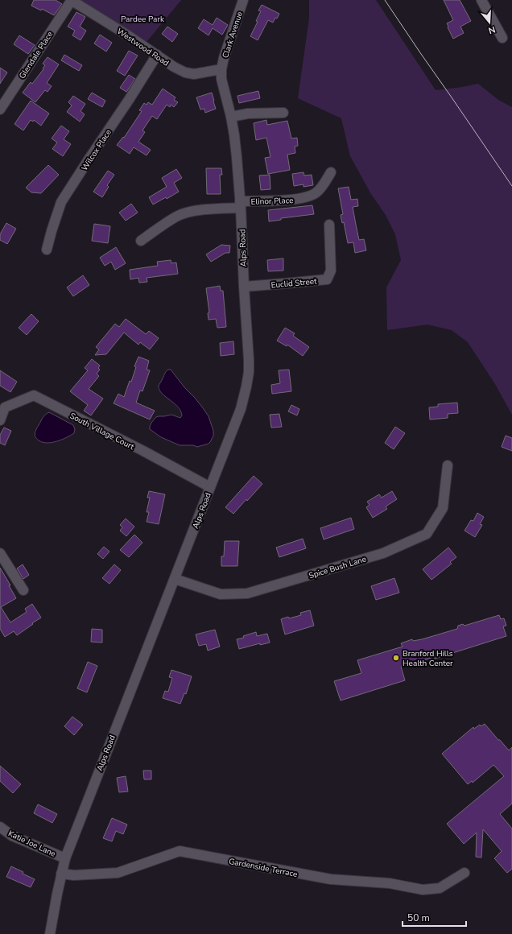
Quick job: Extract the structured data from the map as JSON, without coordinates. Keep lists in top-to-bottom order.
{
  "streets": {
    "street": [
      "Clark Avenue",
      "Westwood Road",
      "Glendale Place",
      "Wilcox Place",
      "Elinor Place",
      "Alps Road",
      "Euclid Street",
      "South Village Court",
      "Spice Bush Lane",
      "Katie Joe Lane",
      "Gardenside Terrace"
    ]
  },
  "crossings": [
    ["Clark Avenue", "Westwood Road"],
    ["Clark Avenue", "Alps Road"],
    ["Westwood Road", "Glendale Place"],
    ["Westwood Road", "Wilcox Place"],
    ["Westwood Road", "Alps Road"],
    ["Elinor Place", "Alps Road"],
    ["Alps Road", "Euclid Street"],
    ["Alps Road", "South Village Court"],
    ["Alps Road", "Spice Bush Lane"],
    ["Alps Road", "Katie Joe Lane"],
    ["Alps Road", "Gardenside Terrace"]
  ],
  "parks": ["Pardee Park"],
  "places": ["Branford Hills Health Center"],
  "scale_bar": "50 m",
  "north": "bottom"
}
